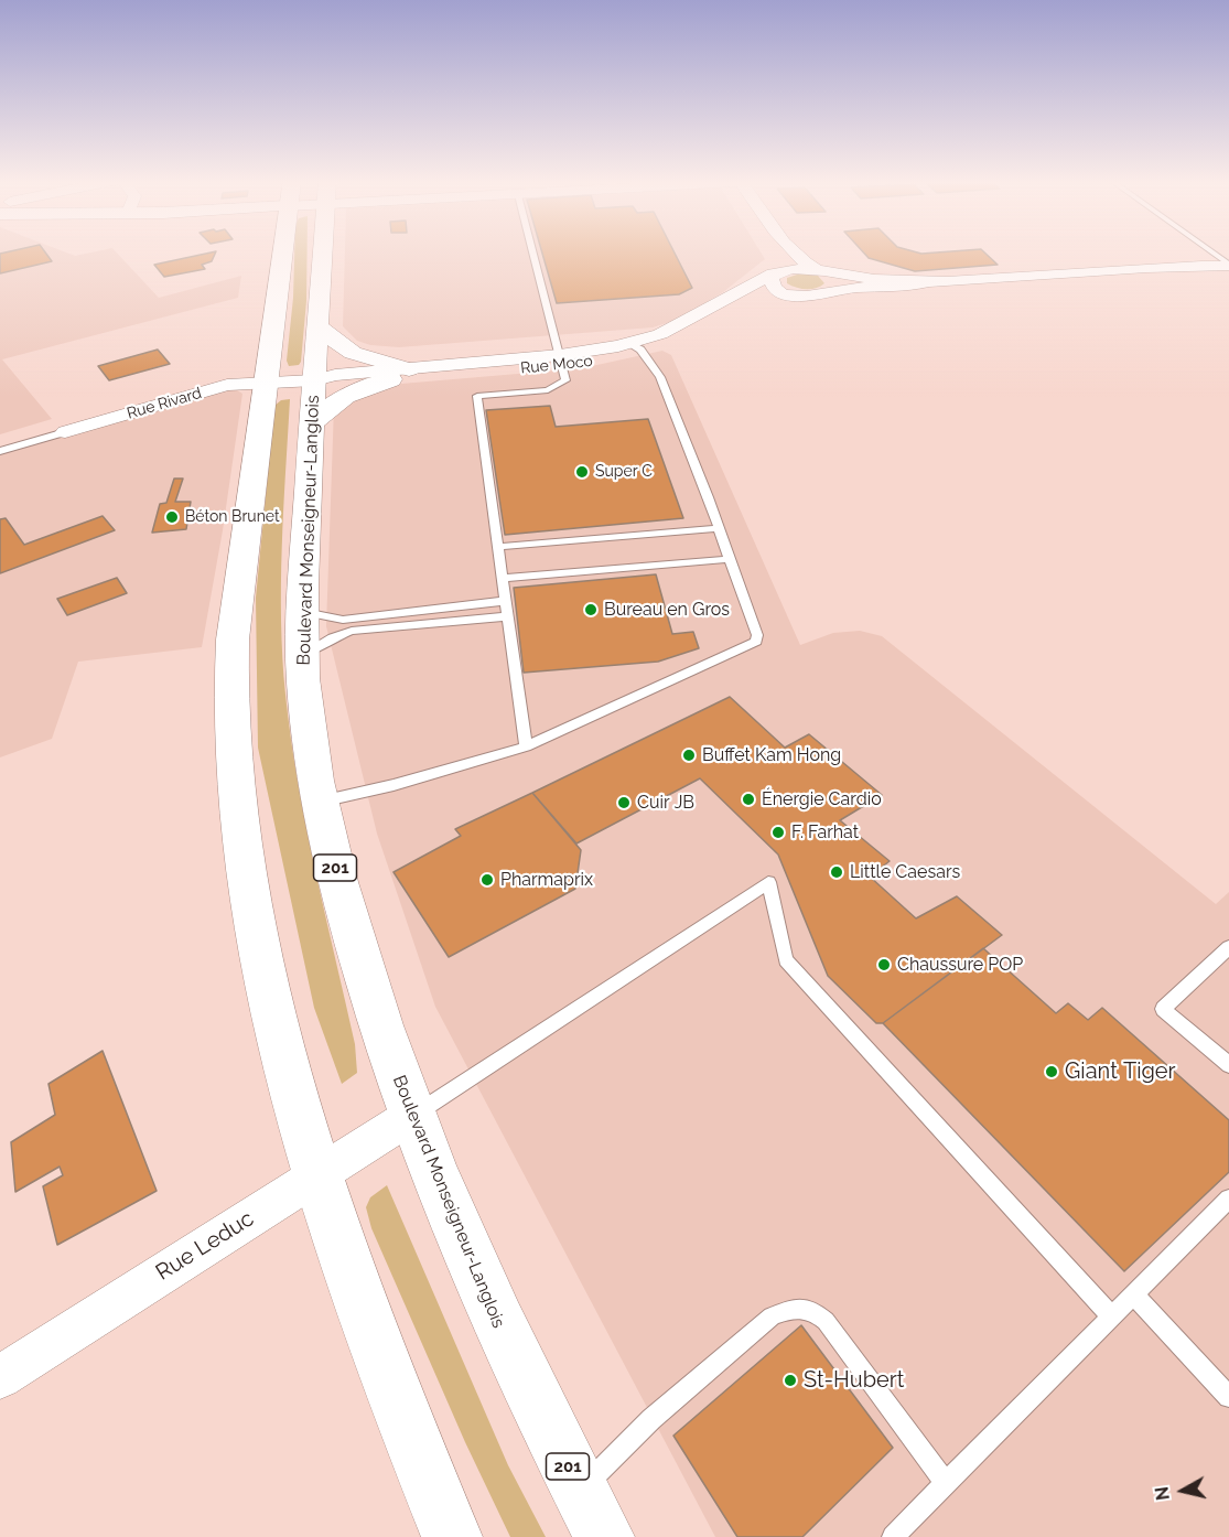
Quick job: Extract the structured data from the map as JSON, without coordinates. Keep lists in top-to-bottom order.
{
  "streets": {
    "highway": ["Boulevard Monseigneur-Langlois", "201"],
    "street": ["Rue Moco", "Rue Rivard", "Rue Leduc"]
  },
  "crossings": [
    ["Rue Moco", "Rue Rivard"],
    ["Rue Moco", "Boulevard Monseigneur-Langlois"],
    ["Boulevard Monseigneur-Langlois", "Rue Leduc"]
  ],
  "places": [
    "Super C",
    "Béton Brunet",
    "Bureau en Gros",
    "Buffet Kam Hong",
    "Énergie Cardio",
    "Cuir JB",
    "F. Farhat",
    "Little Caesars",
    "Pharmaprix",
    "Chaussure POP",
    "Giant Tiger",
    "St-Hubert"
  ],
  "north": "left"
}
